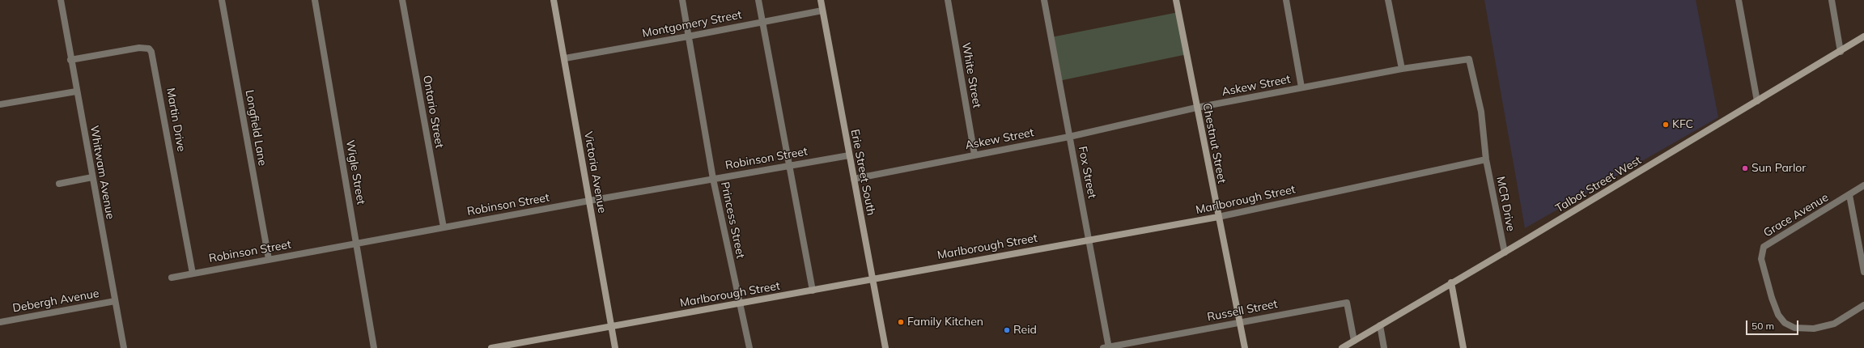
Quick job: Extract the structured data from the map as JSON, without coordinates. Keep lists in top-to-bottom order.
{
  "streets": {
    "street": [
      "Montgomery Street",
      "White Street",
      "Askew Street",
      "Ontario Street",
      "Martin Drive",
      "Longfield Lane",
      "Chestnut Street",
      "Robinson Street",
      "Whitwam Avenue",
      "Wigle Street",
      "Victoria Avenue",
      "Erie Street South",
      "Fox Street",
      "Talbot Street West",
      "Marlborough Street",
      "MCR Drive",
      "Grace Avenue",
      "Princess Street",
      "Debergh Avenue",
      "Russell Street"
    ]
  },
  "crossings": [
    ["Montgomery Street", "Victoria Avenue"],
    ["Montgomery Street", "Erie Street South"],
    ["Montgomery Street", "Princess Street"],
    ["White Street", "Askew Street"],
    ["Askew Street", "Chestnut Street"],
    ["Askew Street", "Erie Street South"],
    ["Askew Street", "Fox Street"],
    ["Askew Street", "Marlborough Street"],
    ["Askew Street", "MCR Drive"],
    ["Ontario Street", "Robinson Street"],
    ["Martin Drive", "Robinson Street"],
    ["Martin Drive", "Whitwam Avenue"],
    ["Longfield Lane", "Robinson Street"],
    ["Chestnut Street", "Marlborough Street"],
    ["Chestnut Street", "Russell Street"],
    ["Robinson Street", "Wigle Street"],
    ["Robinson Street", "Victoria Avenue"],
    ["Robinson Street", "Erie Street South"],
    ["Robinson Street", "Princess Street"],
    ["Whitwam Avenue", "Debergh Avenue"],
    ["Victoria Avenue", "Marlborough Street"],
    ["Erie Street South", "Marlborough Street"],
    ["Fox Street", "Marlborough Street"],
    ["Fox Street", "Russell Street"],
    ["Talbot Street West", "MCR Drive"],
    ["Talbot Street West", "Russell Street"],
    ["Marlborough Street", "MCR Drive"],
    ["Marlborough Street", "Princess Street"]
  ],
  "places": [
    "KFC",
    "Sun Parlor",
    "Family Kitchen",
    "Reid"
  ],
  "scale_bar": "50 m"
}
